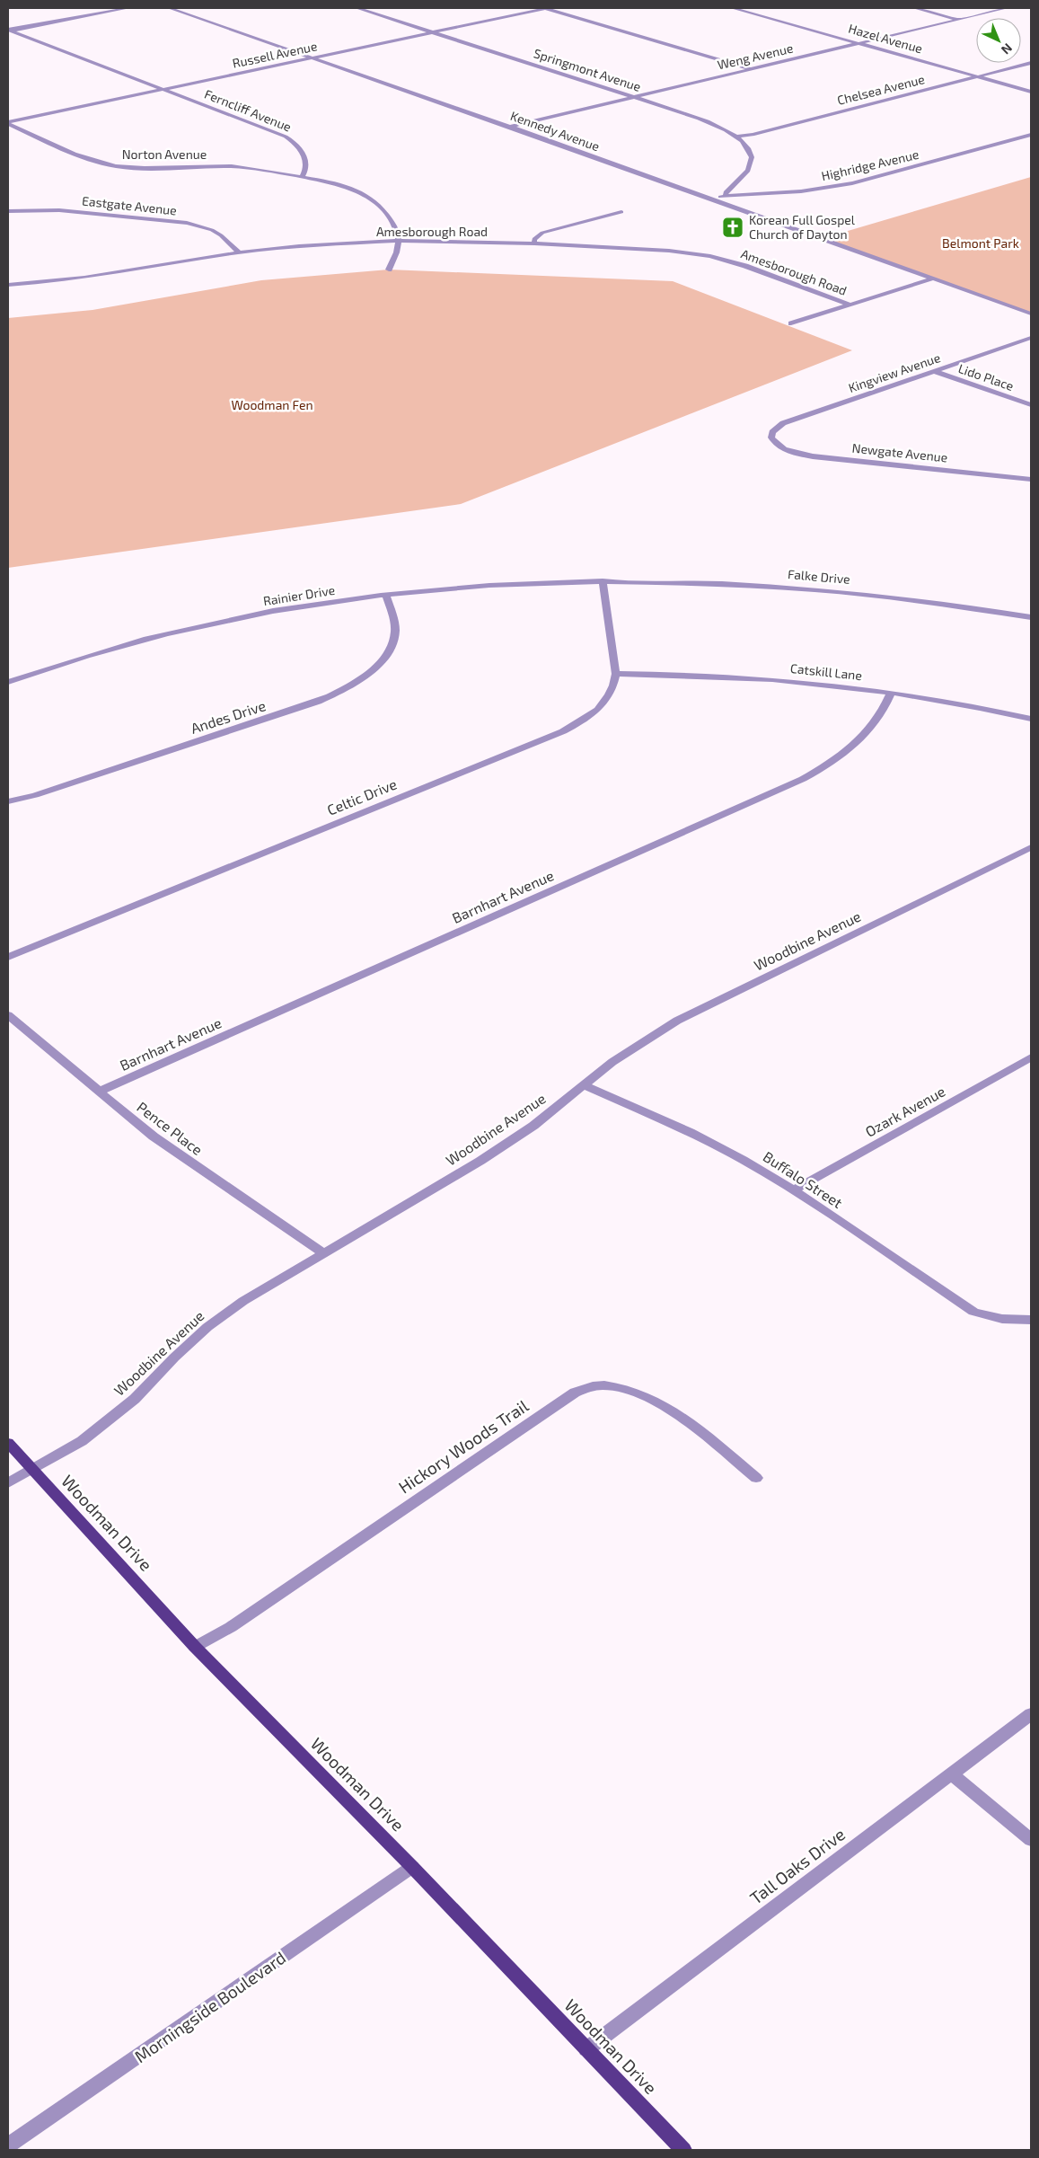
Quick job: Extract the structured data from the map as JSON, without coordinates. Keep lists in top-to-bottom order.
{
  "streets": {
    "main road": ["Woodman Drive"],
    "street": [
      "Hazel Avenue",
      "Russell Avenue",
      "Weng Avenue",
      "Springmont Avenue",
      "Chelsea Avenue",
      "Ferncliff Avenue",
      "Kennedy Avenue",
      "Norton Avenue",
      "Highridge Avenue",
      "Eastgate Avenue",
      "Amesborough Road",
      "Kingview Avenue",
      "Lido Place",
      "Newgate Avenue",
      "Falke Drive",
      "Rainier Drive",
      "Catskill Lane",
      "Andes Drive",
      "Celtic Drive",
      "Barnhart Avenue",
      "Woodbine Avenue",
      "Ozark Avenue",
      "Pence Place",
      "Buffalo Street",
      "Hickory Woods Trail",
      "Tall Oaks Drive",
      "Morningside Boulevard"
    ]
  },
  "crossings": [
    ["Hazel Avenue", "Weng Avenue"],
    ["Hazel Avenue", "Chelsea Avenue"],
    ["Russell Avenue", "Springmont Avenue"],
    ["Russell Avenue", "Ferncliff Avenue"],
    ["Russell Avenue", "Kennedy Avenue"],
    ["Russell Avenue", "Norton Avenue"],
    ["Weng Avenue", "Springmont Avenue"],
    ["Weng Avenue", "Kennedy Avenue"],
    ["Springmont Avenue", "Chelsea Avenue"],
    ["Springmont Avenue", "Highridge Avenue"],
    ["Ferncliff Avenue", "Norton Avenue"],
    ["Kennedy Avenue", "Highridge Avenue"],
    ["Eastgate Avenue", "Amesborough Road"],
    ["Kingview Avenue", "Lido Place"],
    ["Kingview Avenue", "Newgate Avenue"],
    ["Falke Drive", "Rainier Drive"],
    ["Falke Drive", "Celtic Drive"],
    ["Rainier Drive", "Andes Drive"],
    ["Rainier Drive", "Celtic Drive"],
    ["Catskill Lane", "Celtic Drive"],
    ["Catskill Lane", "Barnhart Avenue"],
    ["Barnhart Avenue", "Pence Place"],
    ["Woodbine Avenue", "Pence Place"],
    ["Woodbine Avenue", "Buffalo Street"],
    ["Woodbine Avenue", "Woodman Drive"],
    ["Ozark Avenue", "Buffalo Street"],
    ["Hickory Woods Trail", "Woodman Drive"],
    ["Woodman Drive", "Tall Oaks Drive"],
    ["Woodman Drive", "Morningside Boulevard"]
  ],
  "parks": ["Belmont Park", "Woodman Fen"],
  "places": {
    "church": ["Korean Full Gospel Church of Dayton"]
  },
  "north": "bottom right"
}
